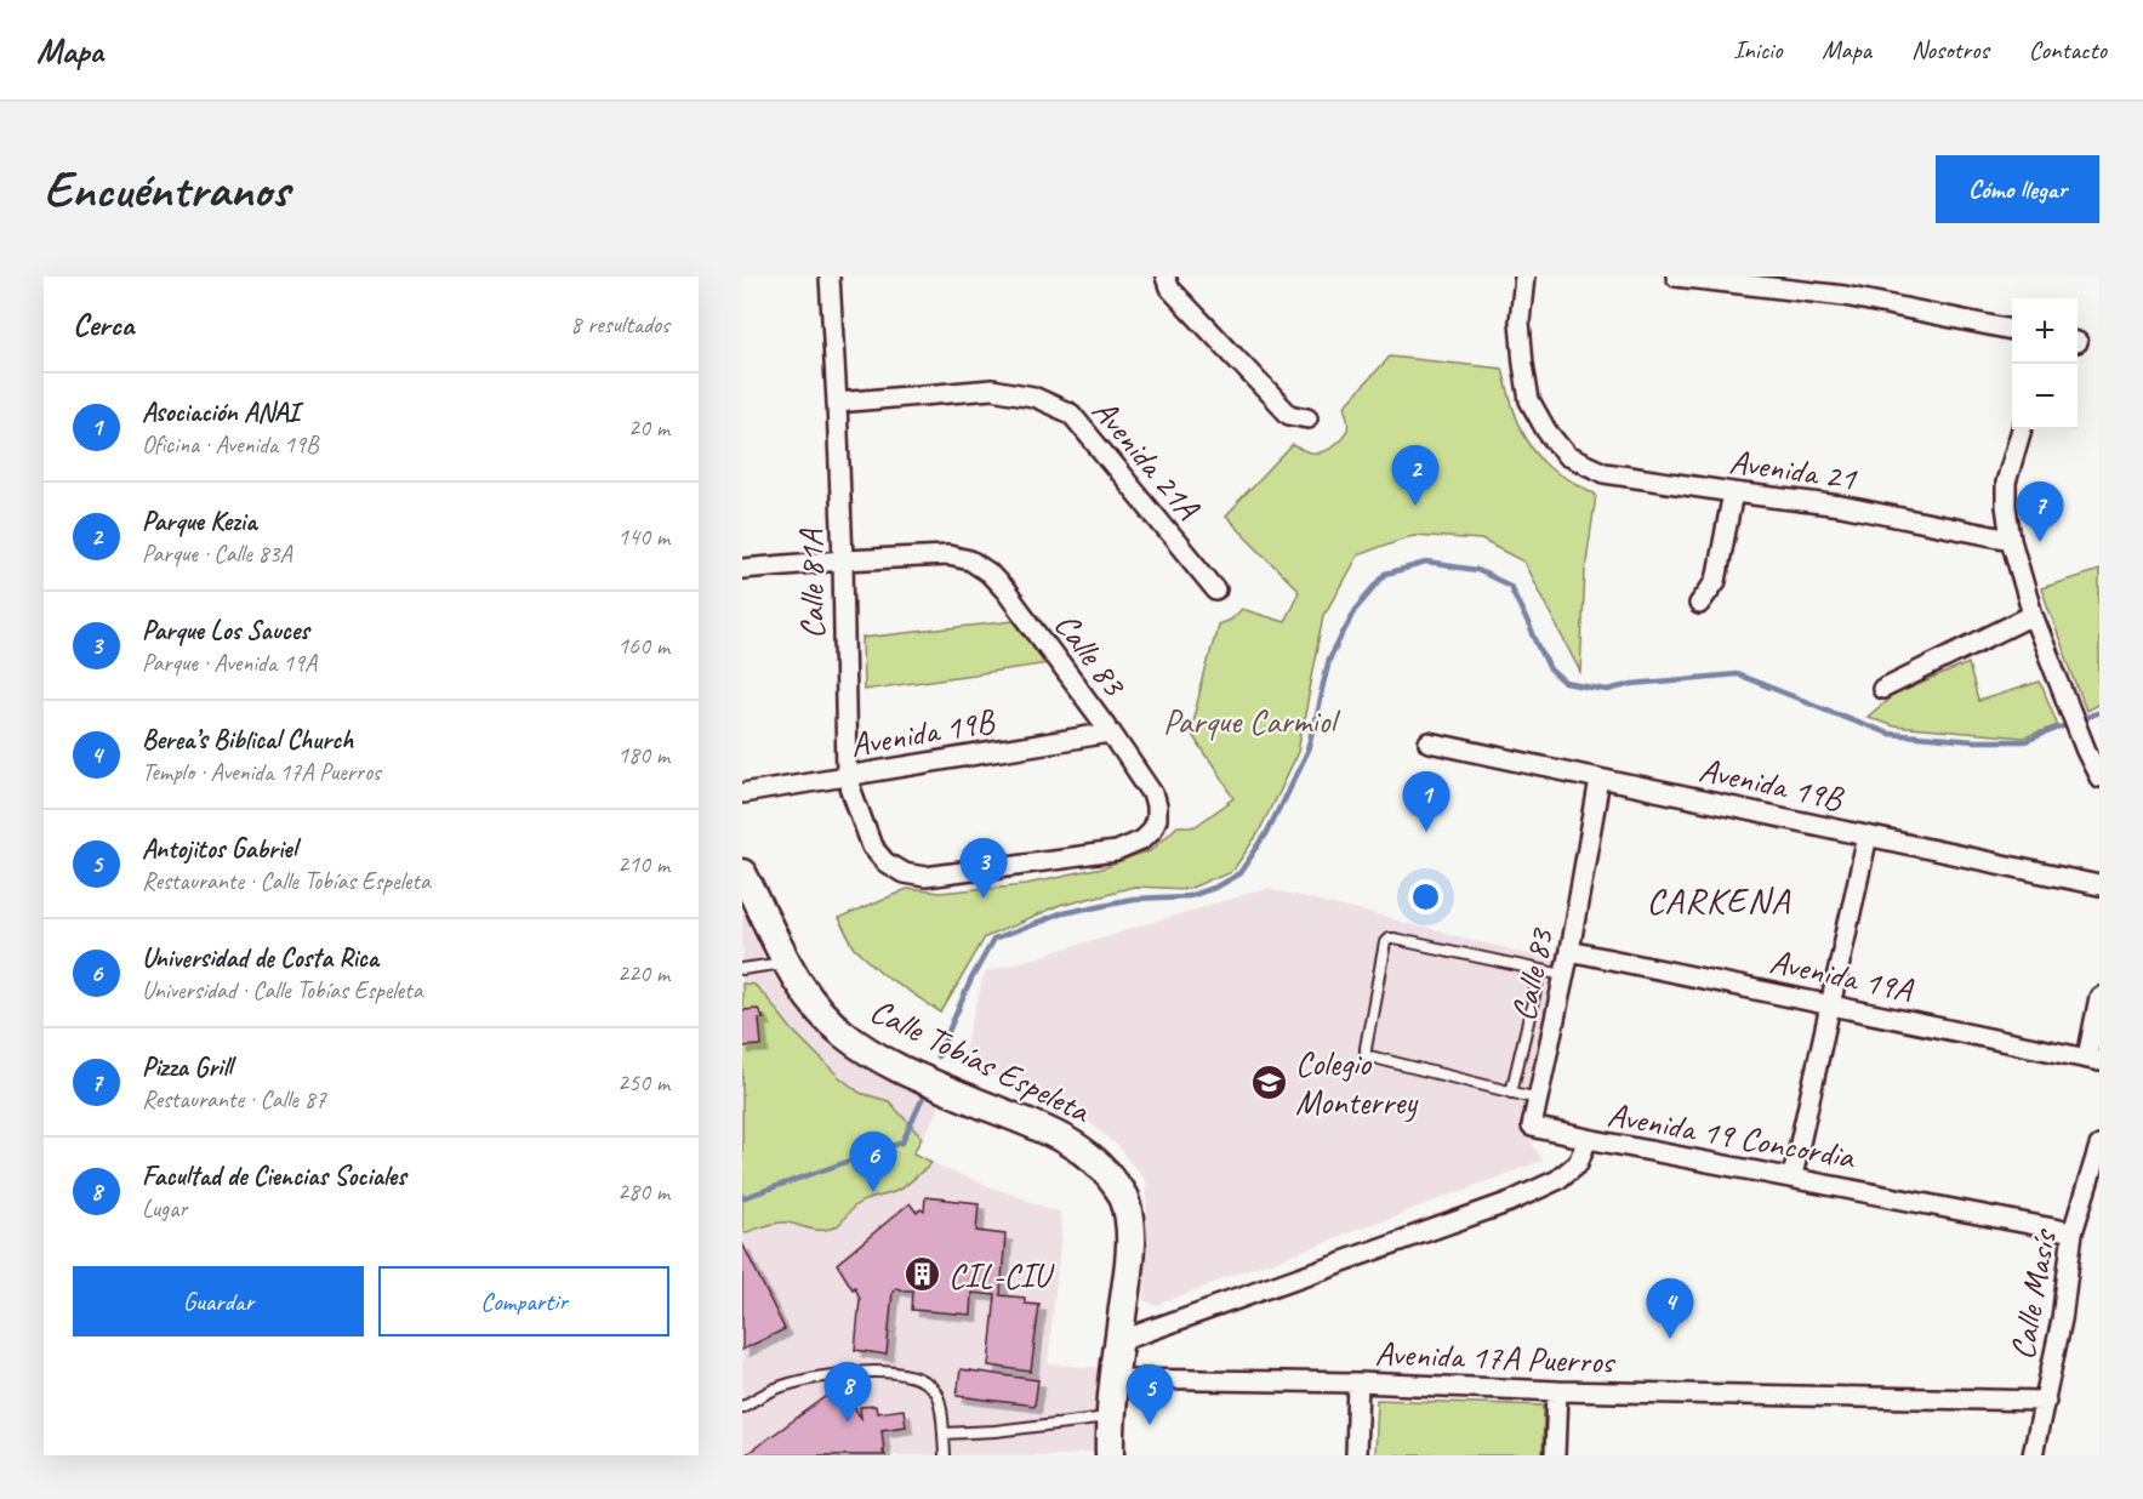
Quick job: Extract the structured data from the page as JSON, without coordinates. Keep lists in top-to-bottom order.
{
  "streets": {
    "street": [
      "Avenida 21A",
      "Avenida 21",
      "Calle 81A",
      "Calle 83",
      "Avenida 19B",
      "Avenida 19A",
      "Calle Tobías Espeleta",
      "Avenida 19 Concordia",
      "Calle Masís",
      "Avenida 17A Puerros"
    ]
  },
  "crossings": [
    ["Avenida 21A", "Calle 81A"],
    ["Calle 81A", "Calle 83"],
    ["Calle 81A", "Avenida 19B"],
    ["Calle 83", "Avenida 19B"],
    ["Calle 83", "Avenida 19A"],
    ["Calle 83", "Avenida 19 Concordia"],
    ["Calle Tobías Espeleta", "Avenida 19 Concordia"],
    ["Calle Tobías Espeleta", "Avenida 17A Puerros"],
    ["Avenida 19 Concordia", "Calle Masís"],
    ["Calle Masís", "Avenida 17A Puerros"]
  ],
  "districts": ["CARKENA"],
  "parks": ["Parque Carmiol"],
  "places": {
    "school or university": ["Colegio Monterrey"],
    "building": ["CIL-CIU"]
  },
  "page": {
    "header": "Mapa",
    "nav": [
      "Inicio",
      "Mapa",
      "Nosotros",
      "Contacto"
    ],
    "buttons": [
      "Cómo llegar",
      ["Guardar", "Compartir"]
    ],
    "title": "Encuéntranos",
    "heading": ["Cerca", "8 resultados"],
    "map_buttons": ["+", "−"],
    "list": [
      {
        "mark": "1",
        "name": "Asociación ANAI",
        "note": "Oficina · Avenida 19B",
        "value": "20 m"
      },
      {
        "mark": "2",
        "name": "Parque Kezia",
        "note": "Parque · Calle 83A",
        "value": "140 m"
      },
      {
        "mark": "3",
        "name": "Parque Los Sauces",
        "note": "Parque · Avenida 19A",
        "value": "160 m"
      },
      {
        "mark": "4",
        "name": "Berea’s Biblical Church",
        "note": "Templo · Avenida 17A Puerros",
        "value": "180 m"
      },
      {
        "mark": "5",
        "name": "Antojitos Gabriel",
        "note": "Restaurante · Calle Tobías Espeleta",
        "value": "210 m"
      },
      {
        "mark": "6",
        "name": "Universidad de Costa Rica",
        "note": "Universidad · Calle Tobías Espeleta",
        "value": "220 m"
      },
      {
        "mark": "7",
        "name": "Pizza Grill",
        "note": "Restaurante · Calle 87",
        "value": "250 m"
      },
      {
        "mark": "8",
        "name": "Facultad de Ciencias Sociales",
        "note": "Lugar",
        "value": "280 m"
      }
    ],
    "pins": [
      "2",
      "7",
      "1",
      "3",
      "6",
      "4",
      "8",
      "5"
    ]
  }
}
